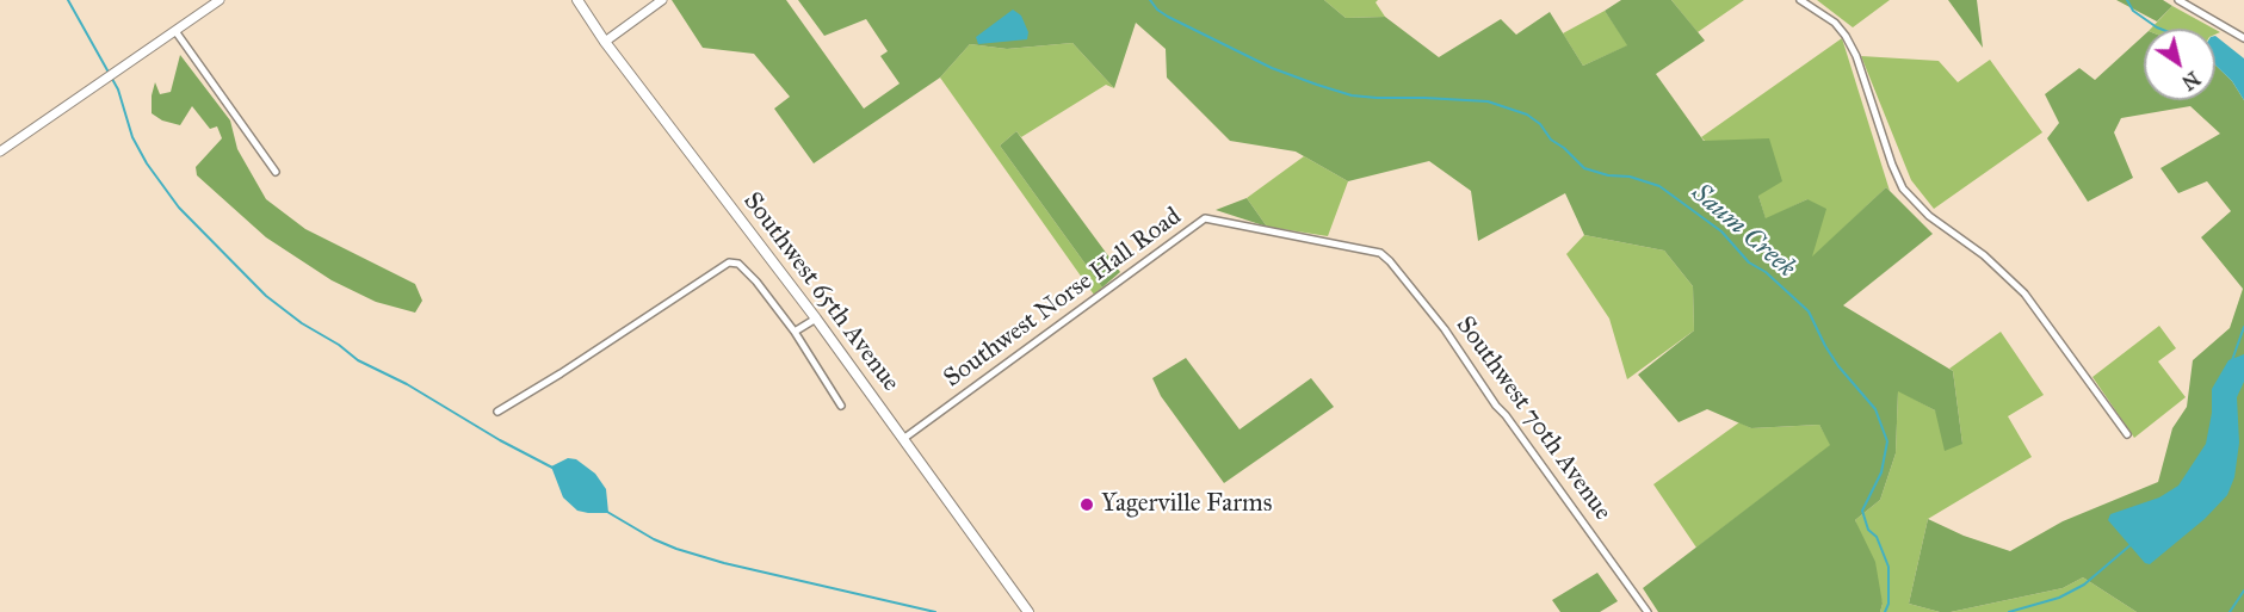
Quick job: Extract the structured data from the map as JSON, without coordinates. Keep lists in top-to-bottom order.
{
  "streets": {
    "main road": ["Southwest 65th Avenue"],
    "street": ["Southwest Norse Hall Road", "Southwest 70th Avenue"]
  },
  "crossings": [
    ["Southwest 65th Avenue", "Southwest Norse Hall Road"],
    ["Southwest Norse Hall Road", "Southwest 70th Avenue"]
  ],
  "water": ["Saum Creek"],
  "places": ["Yagerville Farms"],
  "north": "bottom right"
}
